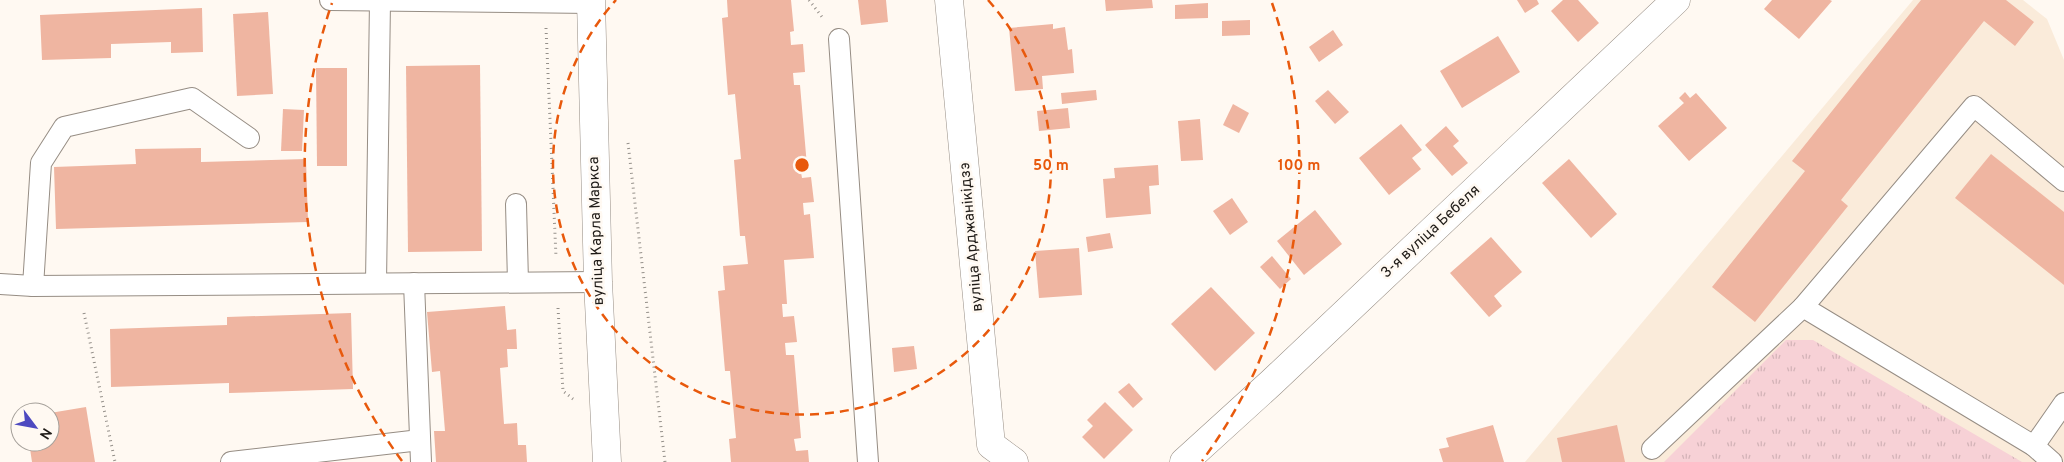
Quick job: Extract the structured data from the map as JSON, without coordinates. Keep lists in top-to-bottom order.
{
  "streets": {
    "street": ["вуліца Карла Маркса", "3-я вуліца Бебеля", "вуліца Арджанікідзэ"]
  },
  "north": "bottom right",
  "rings": ["50 m", "100 m"]
}
